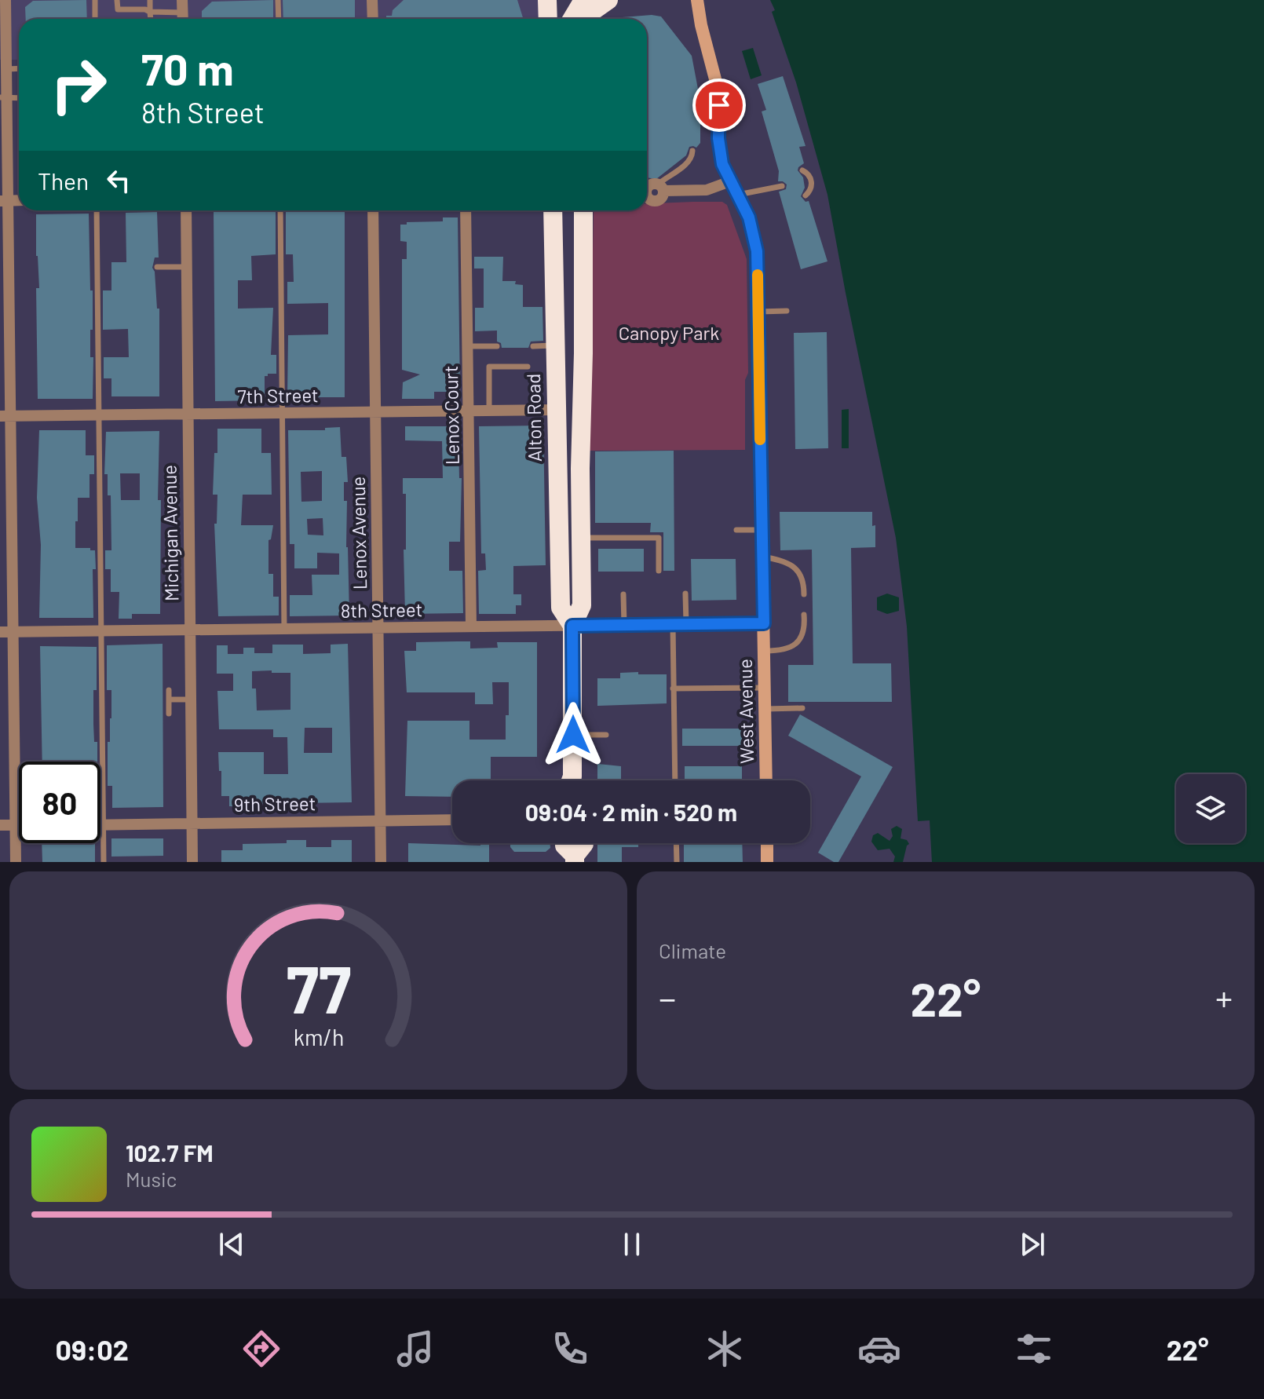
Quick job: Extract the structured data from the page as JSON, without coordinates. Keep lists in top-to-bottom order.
{
  "streets": {
    "highway": ["Alton Road"],
    "street": [
      "7th Street",
      "Lenox Court",
      "Michigan Avenue",
      "Lenox Avenue",
      "8th Street",
      "West Avenue",
      "9th Street"
    ]
  },
  "crossings": [
    ["7th Street", "Lenox Court"],
    ["7th Street", "Alton Road"],
    ["7th Street", "Michigan Avenue"],
    ["7th Street", "Lenox Avenue"],
    ["Lenox Court", "8th Street"],
    ["Alton Road", "8th Street"],
    ["Michigan Avenue", "8th Street"],
    ["Michigan Avenue", "9th Street"],
    ["Lenox Avenue", "8th Street"],
    ["Lenox Avenue", "9th Street"],
    ["8th Street", "West Avenue"]
  ],
  "parks": ["Canopy Park"],
  "page": {
    "turn": ["70 m", "8th Street"],
    "then": "Then",
    "limit": "80",
    "trip": "09:04 · 2 min · 520 m",
    "tile": "Climate",
    "heat": ["−", "22°", "+"],
    "song": ["102.7 FM", "Music"],
    "tabs": ["09:02", "22°"],
    "gauge": ["77", "km/h"]
  }
}
